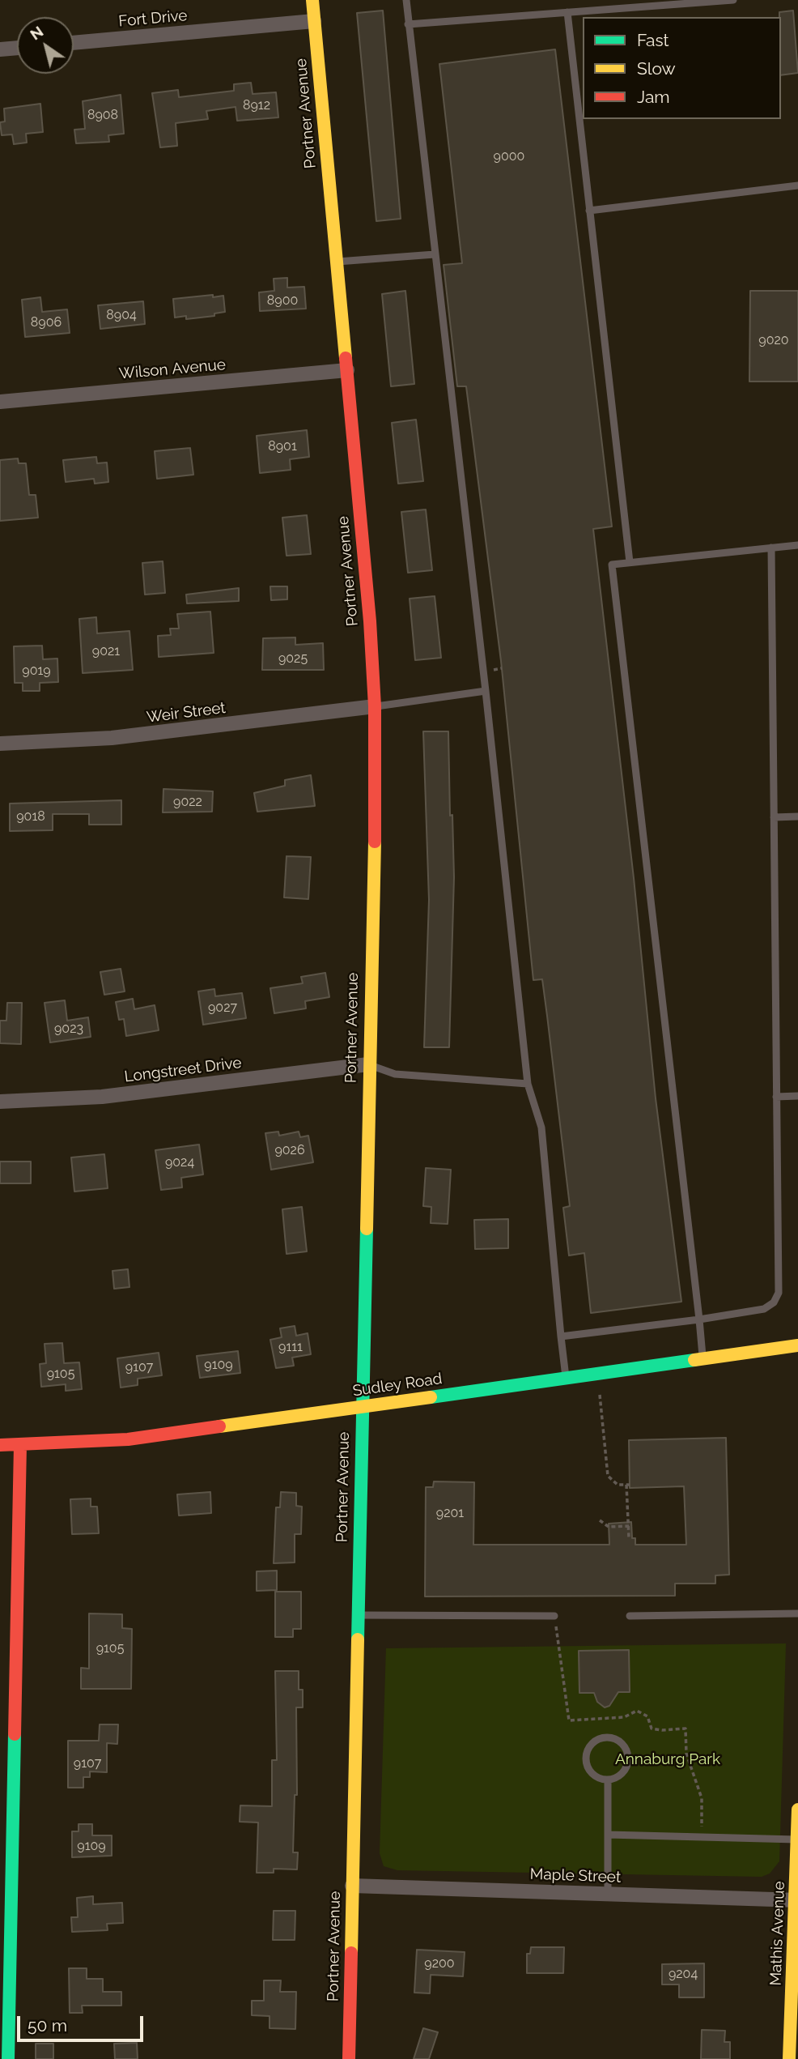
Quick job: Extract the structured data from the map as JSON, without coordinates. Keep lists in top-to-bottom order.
{
  "streets": {
    "street": [
      "Fort Drive",
      "Portner Avenue",
      "Wilson Avenue",
      "Weir Street",
      "Longstreet Drive",
      "Sudley Road",
      "Maple Street",
      "Mathis Avenue"
    ]
  },
  "crossings": [
    ["Fort Drive", "Portner Avenue"],
    ["Portner Avenue", "Wilson Avenue"],
    ["Portner Avenue", "Weir Street"],
    ["Portner Avenue", "Longstreet Drive"],
    ["Portner Avenue", "Sudley Road"],
    ["Portner Avenue", "Maple Street"],
    ["Maple Street", "Mathis Avenue"]
  ],
  "parks": ["Annaburg Park"],
  "house_numbers": [
    "8912",
    "8908",
    "9000",
    "8900",
    "8904",
    "8906",
    "9020",
    "8901",
    "9021",
    "9025",
    "9019",
    "9022",
    "9018",
    "9027",
    "9023",
    "9026",
    "9024",
    "9111",
    "9109",
    "9107",
    "9105",
    "9201",
    "9105",
    "9107",
    "9109",
    "9200",
    "9204"
  ],
  "legend": ["Fast", "Slow", "Jam"],
  "scale_bar": "50 m",
  "north": "top left"
}
